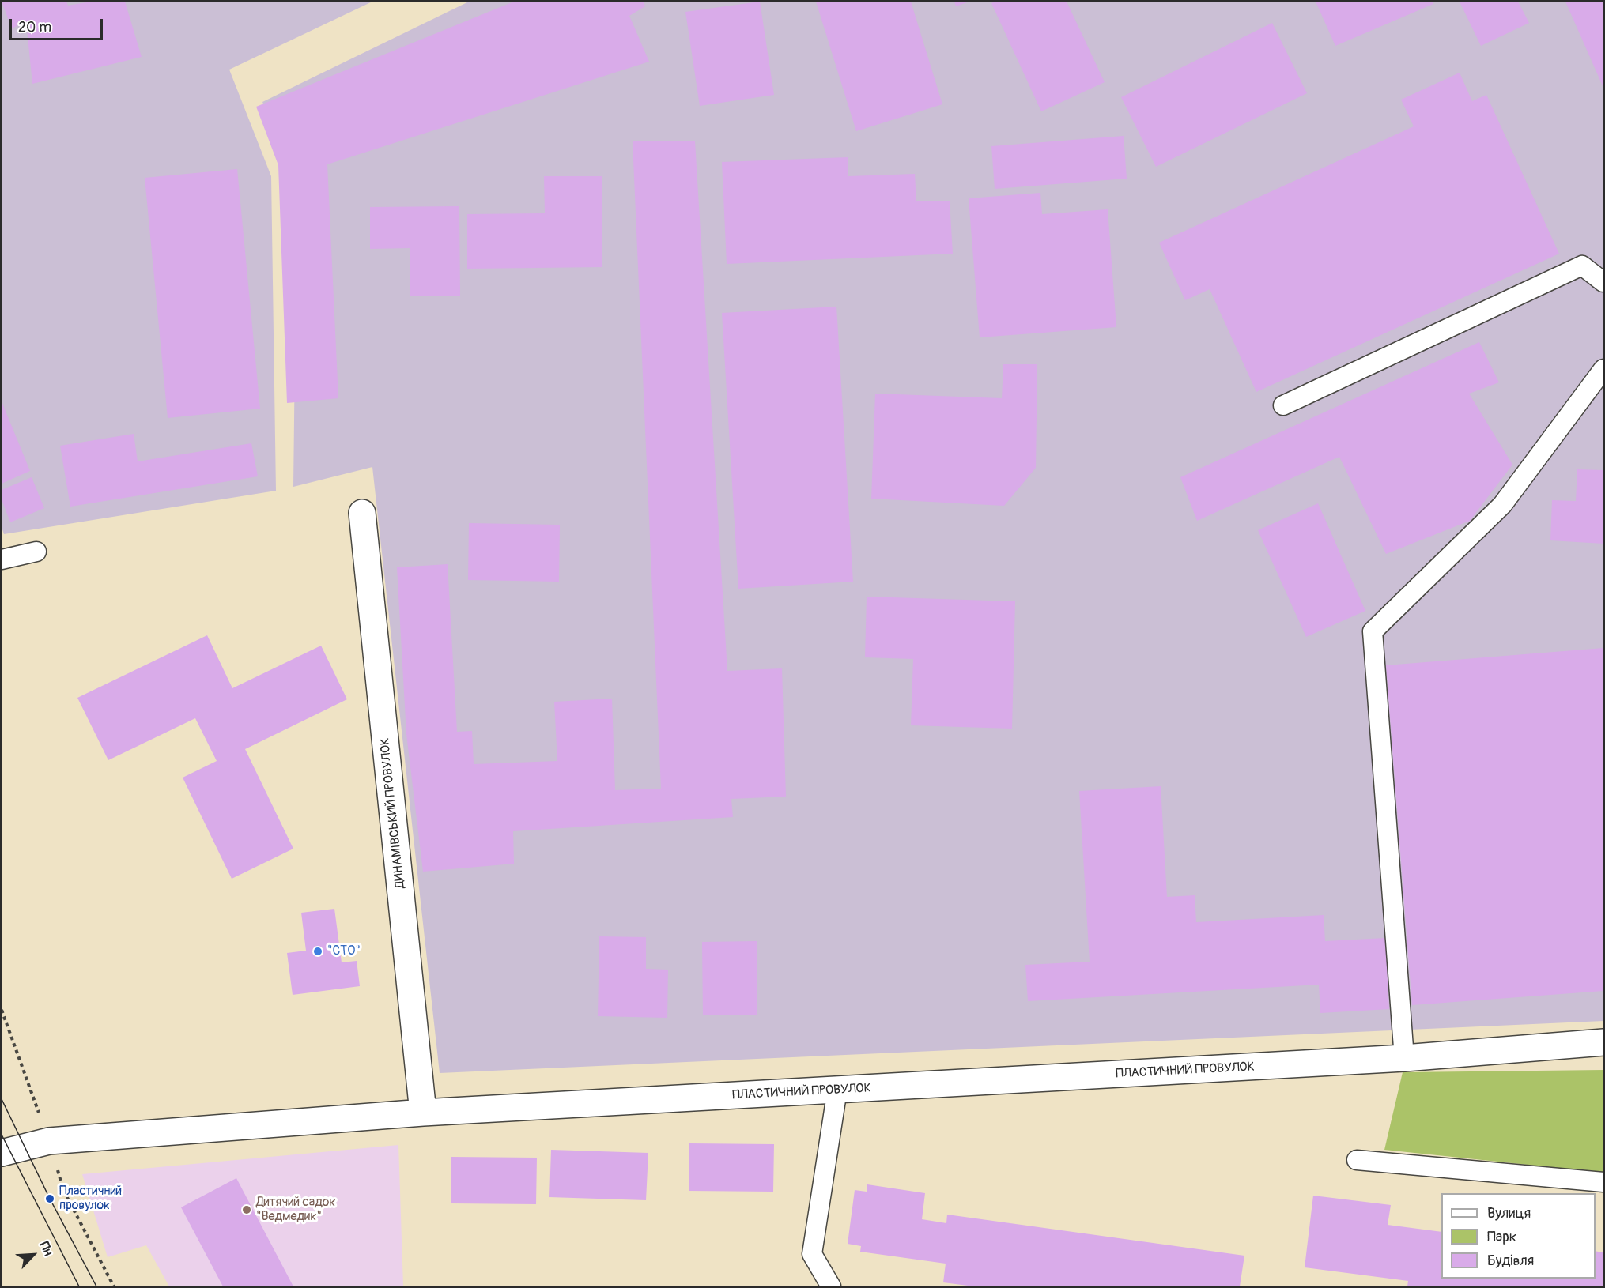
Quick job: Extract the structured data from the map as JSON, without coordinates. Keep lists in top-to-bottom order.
{
  "streets": {
    "street": ["ДИНАМІВСЬКИЙ ПРОВУЛОК", "ПЛАСТИЧНИЙ ПРОВУЛОК"]
  },
  "crossings": [
    ["ДИНАМІВСЬКИЙ ПРОВУЛОК", "ПЛАСТИЧНИЙ ПРОВУЛОК"]
  ],
  "places": ["\"СТО\"", "Пластичний провулок", "Дитячий садок \"Ведмедик\""],
  "legend": ["Вулиця", "Парк", "Будівля"],
  "scale_bar": "20 m",
  "north": "top right"
}
